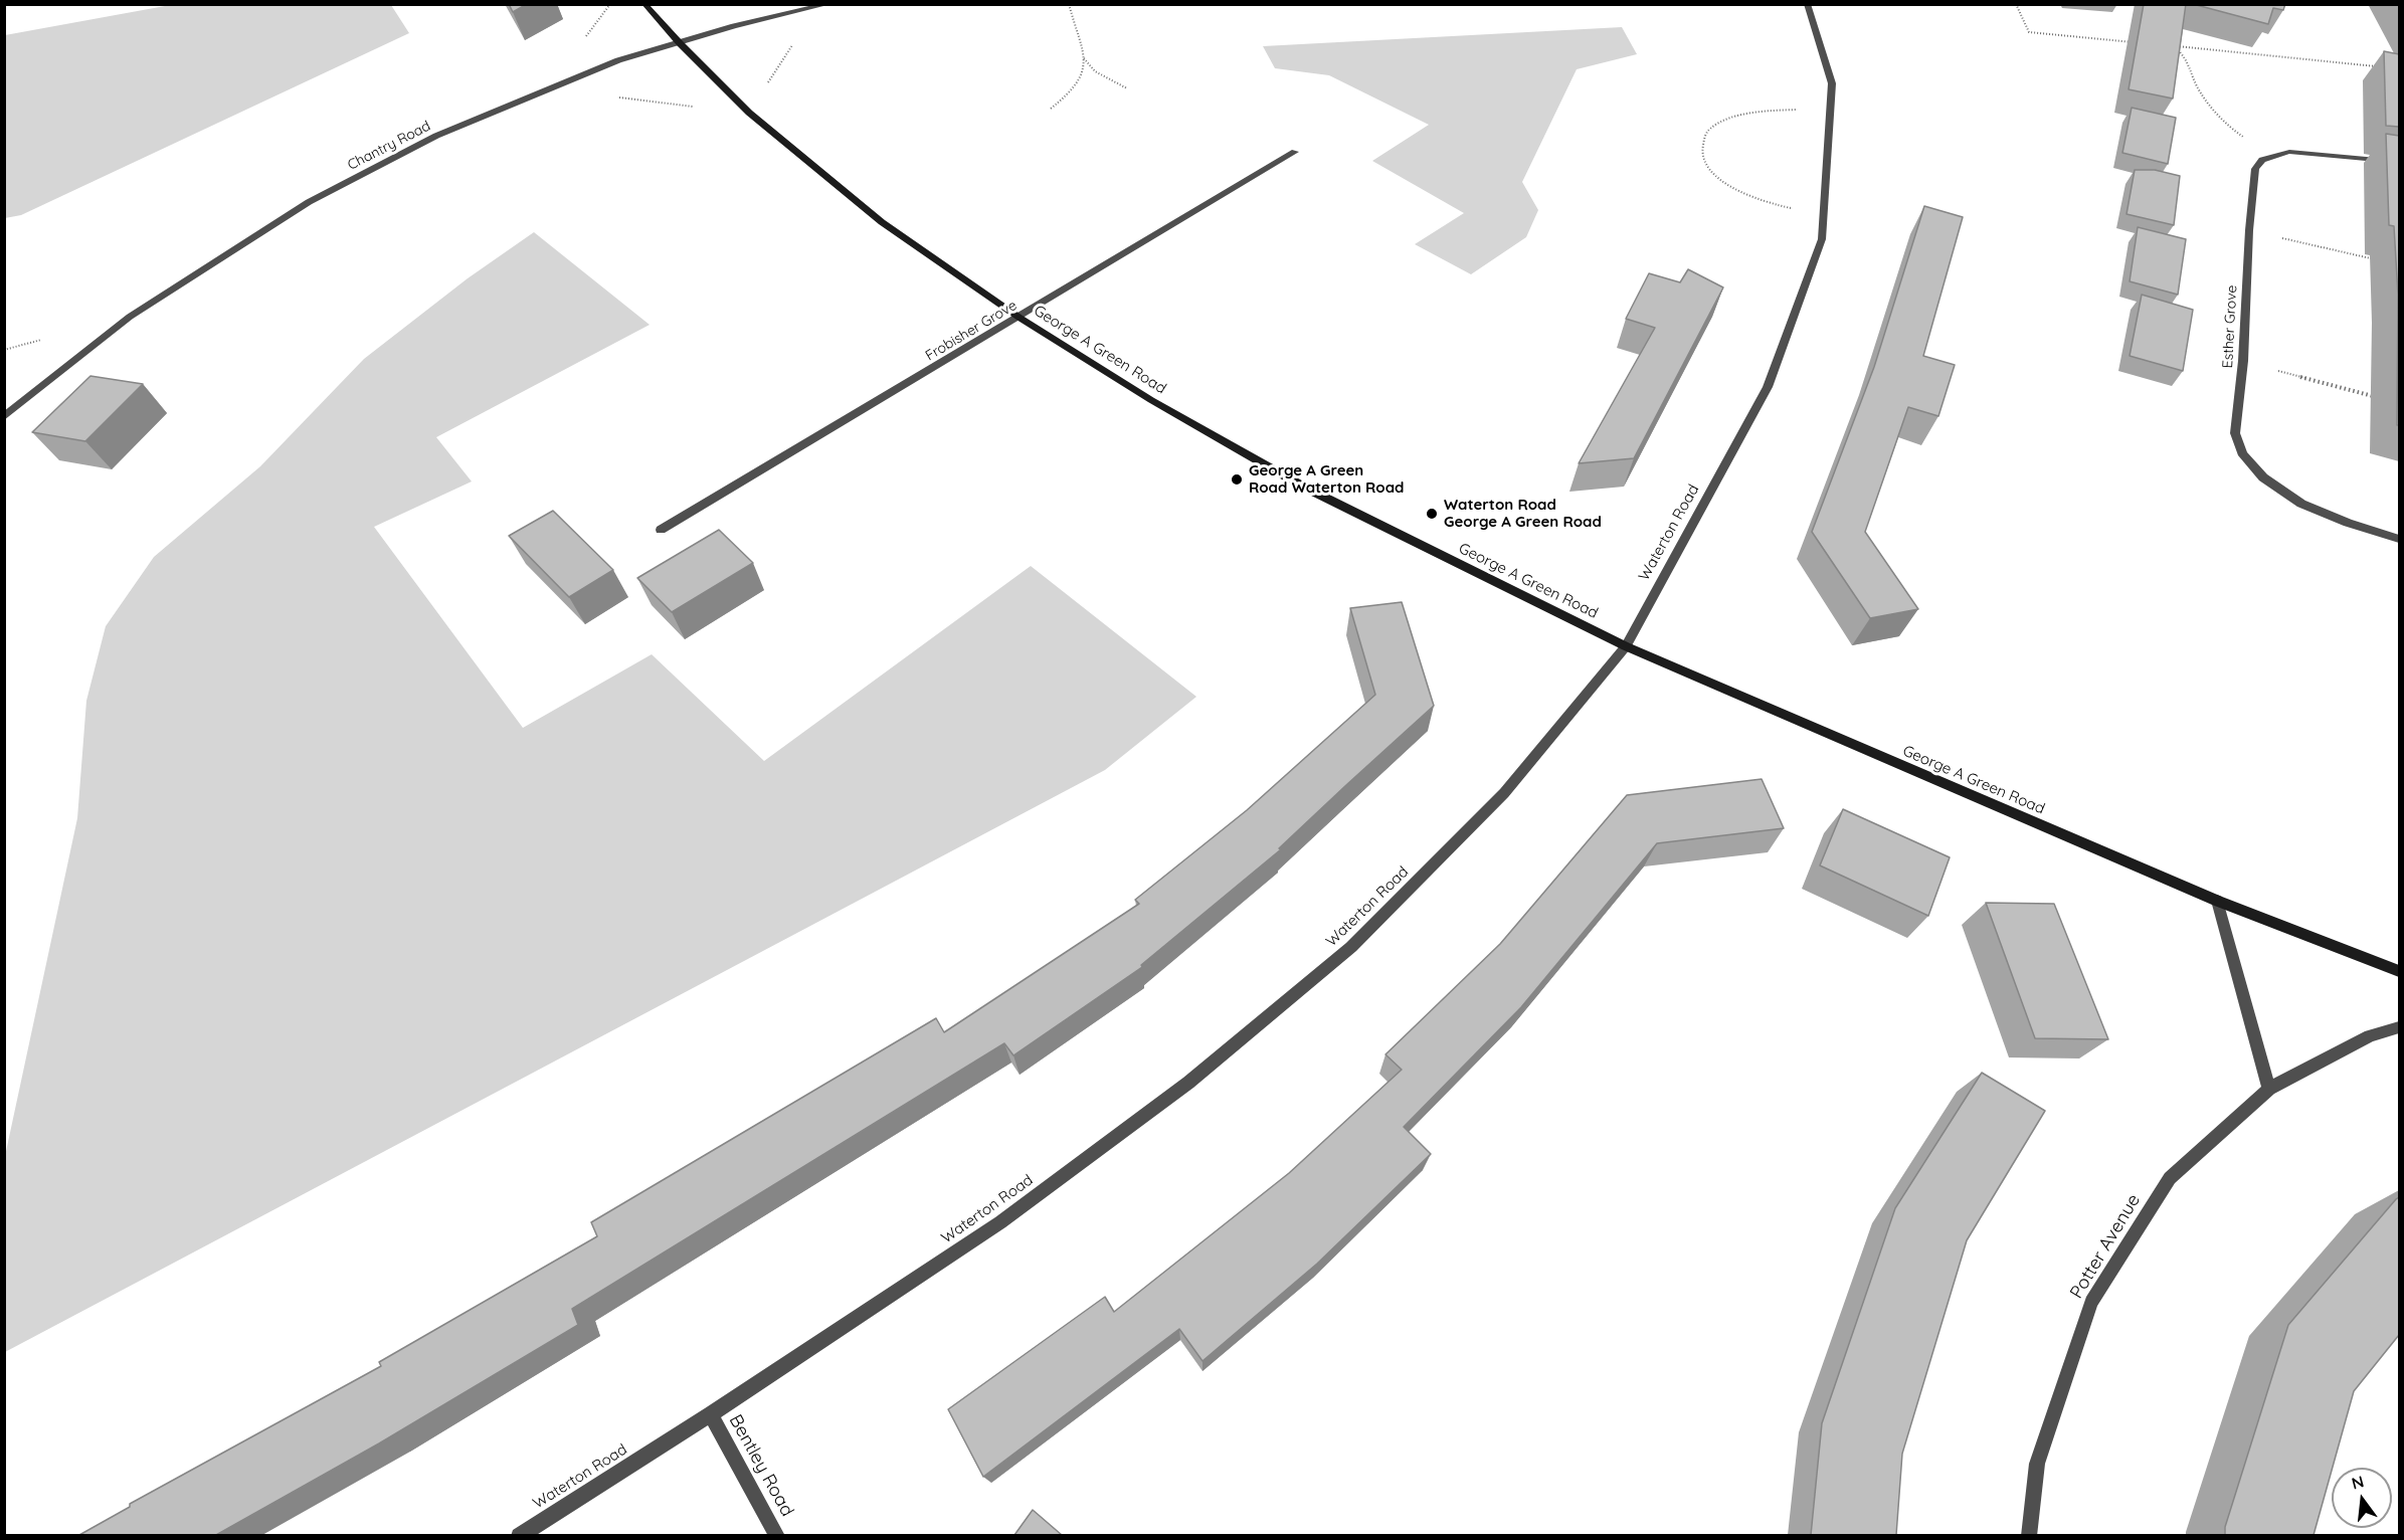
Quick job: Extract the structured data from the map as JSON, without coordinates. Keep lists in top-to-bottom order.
{
  "streets": {
    "main road": ["George A Green Road"],
    "street": [
      "Chantry Road",
      "Esther Grove",
      "Frobisher Grove",
      "Waterton Road",
      "Potter Avenue",
      "Bentley Road"
    ]
  },
  "crossings": [
    ["Chantry Road", "George A Green Road"],
    ["Frobisher Grove", "George A Green Road"],
    ["George A Green Road", "Waterton Road"],
    ["Waterton Road", "Bentley Road"]
  ],
  "places": ["George A Green Road Waterton Road", "Waterton Road George A Green Road"],
  "north": "top"
}
